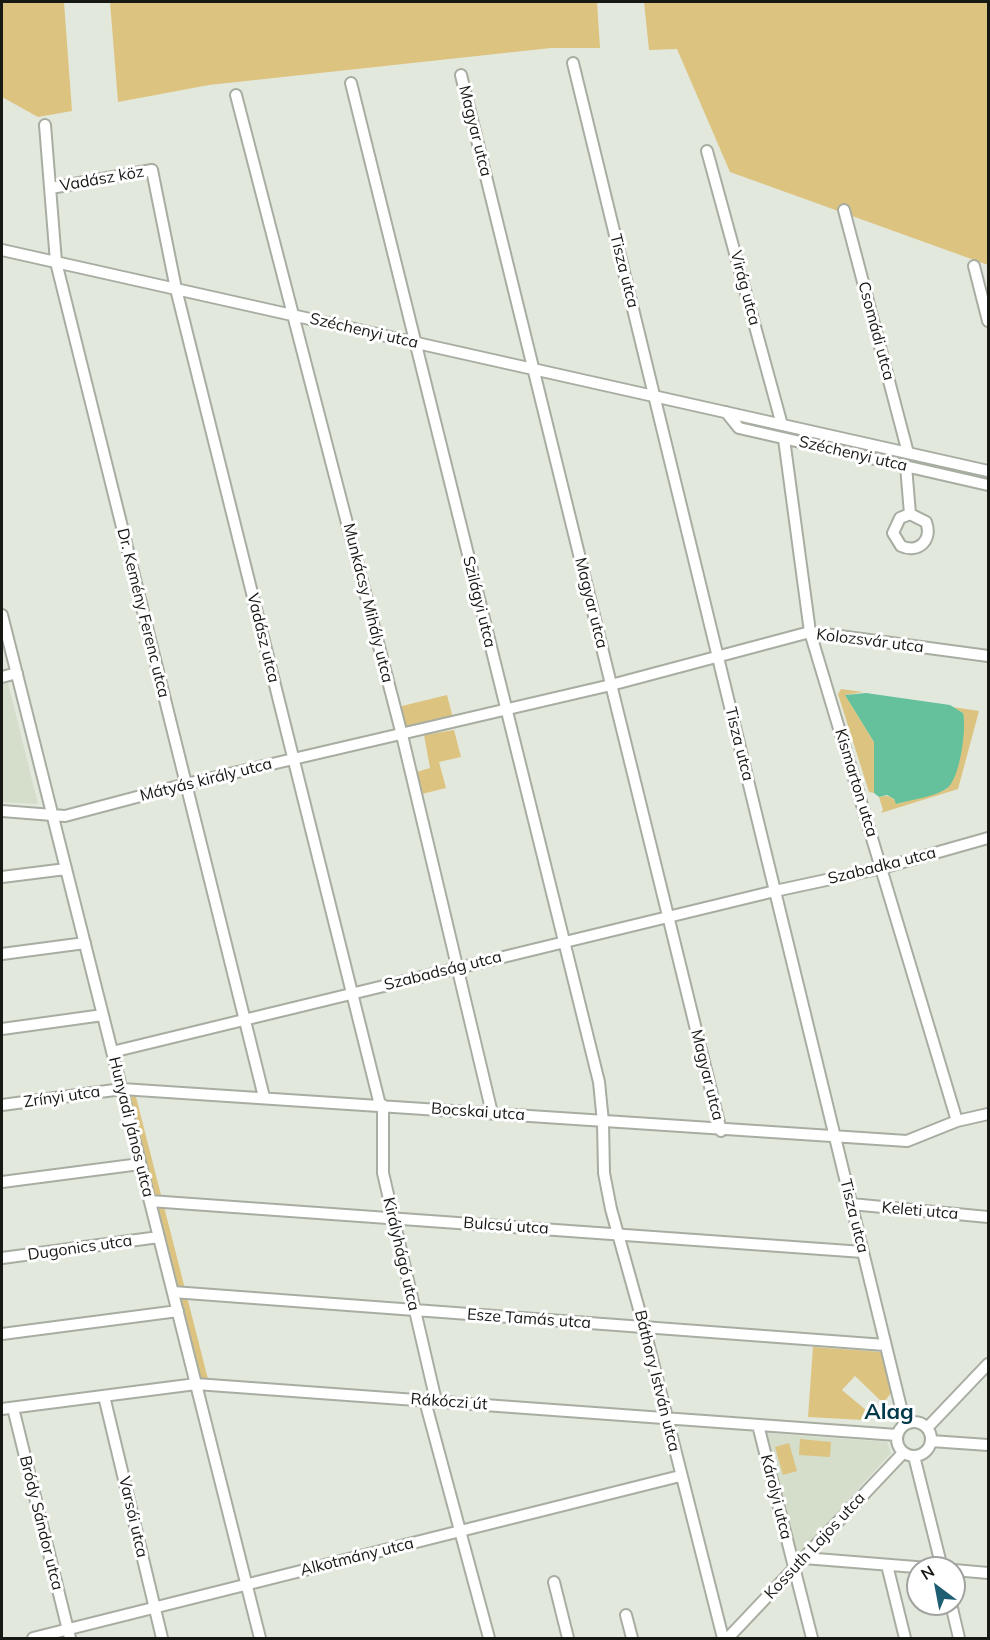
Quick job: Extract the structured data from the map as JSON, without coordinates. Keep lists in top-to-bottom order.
{
  "streets": {
    "street": [
      "Magyar utca",
      "Vadász köz",
      "Tisza utca",
      "Virág utca",
      "Széchenyi utca",
      "Csomádi utca",
      "Szilágyi utca",
      "Munkácsy Mihály utca",
      "Dr. Kemény Ferenc utca",
      "Vadász utca",
      "Kolozsvár utca",
      "Mátyás király utca",
      "Kismarton utca",
      "Szabadka utca",
      "Szabadság utca",
      "Zrínyi utca",
      "Bocskai utca",
      "Hunyadi János utca",
      "Keleti utca",
      "Bulcsú utca",
      "Dugonics utca",
      "Királyhágó utca",
      "Esze Tamás utca",
      "Báthory István utca",
      "Rákóczi út",
      "Károlyi utca",
      "Varsói utca",
      "Bródy Sándor utca",
      "Kossuth Lajos utca",
      "Alkotmány utca"
    ]
  },
  "crossings": [
    ["Magyar utca", "Széchenyi utca"],
    ["Magyar utca", "Szabadság utca"],
    ["Magyar utca", "Bocskai utca"],
    ["Vadász köz", "Dr. Kemény Ferenc utca"],
    ["Vadász köz", "Vadász utca"],
    ["Tisza utca", "Széchenyi utca"],
    ["Tisza utca", "Kolozsvár utca"],
    ["Tisza utca", "Szabadka utca"],
    ["Tisza utca", "Szabadság utca"],
    ["Tisza utca", "Bocskai utca"],
    ["Tisza utca", "Keleti utca"],
    ["Tisza utca", "Bulcsú utca"],
    ["Tisza utca", "Esze Tamás utca"],
    ["Tisza utca", "Rákóczi út"],
    ["Tisza utca", "Kossuth Lajos utca"],
    ["Virág utca", "Széchenyi utca"],
    ["Széchenyi utca", "Csomádi utca"],
    ["Széchenyi utca", "Szilágyi utca"],
    ["Széchenyi utca", "Munkácsy Mihály utca"],
    ["Széchenyi utca", "Dr. Kemény Ferenc utca"],
    ["Széchenyi utca", "Vadász utca"],
    ["Széchenyi utca", "Kismarton utca"],
    ["Szilágyi utca", "Mátyás király utca"],
    ["Szilágyi utca", "Szabadság utca"],
    ["Szilágyi utca", "Bocskai utca"],
    ["Szilágyi utca", "Báthory István utca"],
    ["Munkácsy Mihály utca", "Mátyás király utca"],
    ["Munkácsy Mihály utca", "Szabadság utca"],
    ["Munkácsy Mihály utca", "Bocskai utca"],
    ["Dr. Kemény Ferenc utca", "Mátyás király utca"],
    ["Dr. Kemény Ferenc utca", "Szabadság utca"],
    ["Dr. Kemény Ferenc utca", "Bocskai utca"],
    ["Vadász utca", "Mátyás király utca"],
    ["Vadász utca", "Szabadság utca"],
    ["Vadász utca", "Bocskai utca"],
    ["Vadász utca", "Királyhágó utca"],
    ["Kolozsvár utca", "Kismarton utca"],
    ["Mátyás király utca", "Hunyadi János utca"],
    ["Kismarton utca", "Szabadka utca"],
    ["Kismarton utca", "Bocskai utca"],
    ["Szabadka utca", "Szabadság utca"],
    ["Szabadság utca", "Hunyadi János utca"],
    ["Zrínyi utca", "Bocskai utca"],
    ["Zrínyi utca", "Hunyadi János utca"],
    ["Bocskai utca", "Hunyadi János utca"],
    ["Bocskai utca", "Királyhágó utca"],
    ["Bocskai utca", "Báthory István utca"],
    ["Hunyadi János utca", "Bulcsú utca"],
    ["Hunyadi János utca", "Dugonics utca"],
    ["Hunyadi János utca", "Esze Tamás utca"],
    ["Hunyadi János utca", "Rákóczi út"],
    ["Hunyadi János utca", "Alkotmány utca"],
    ["Bulcsú utca", "Királyhágó utca"],
    ["Bulcsú utca", "Báthory István utca"],
    ["Királyhágó utca", "Esze Tamás utca"],
    ["Királyhágó utca", "Rákóczi út"],
    ["Királyhágó utca", "Alkotmány utca"],
    ["Esze Tamás utca", "Báthory István utca"],
    ["Báthory István utca", "Rákóczi út"],
    ["Báthory István utca", "Alkotmány utca"],
    ["Rákóczi út", "Károlyi utca"],
    ["Rákóczi út", "Varsói utca"],
    ["Rákóczi út", "Bródy Sándor utca"],
    ["Rákóczi út", "Kossuth Lajos utca"],
    ["Károlyi utca", "Kossuth Lajos utca"],
    ["Varsói utca", "Alkotmány utca"],
    ["Bródy Sándor utca", "Alkotmány utca"]
  ],
  "districts": ["Alag"],
  "north": "top left"
}
